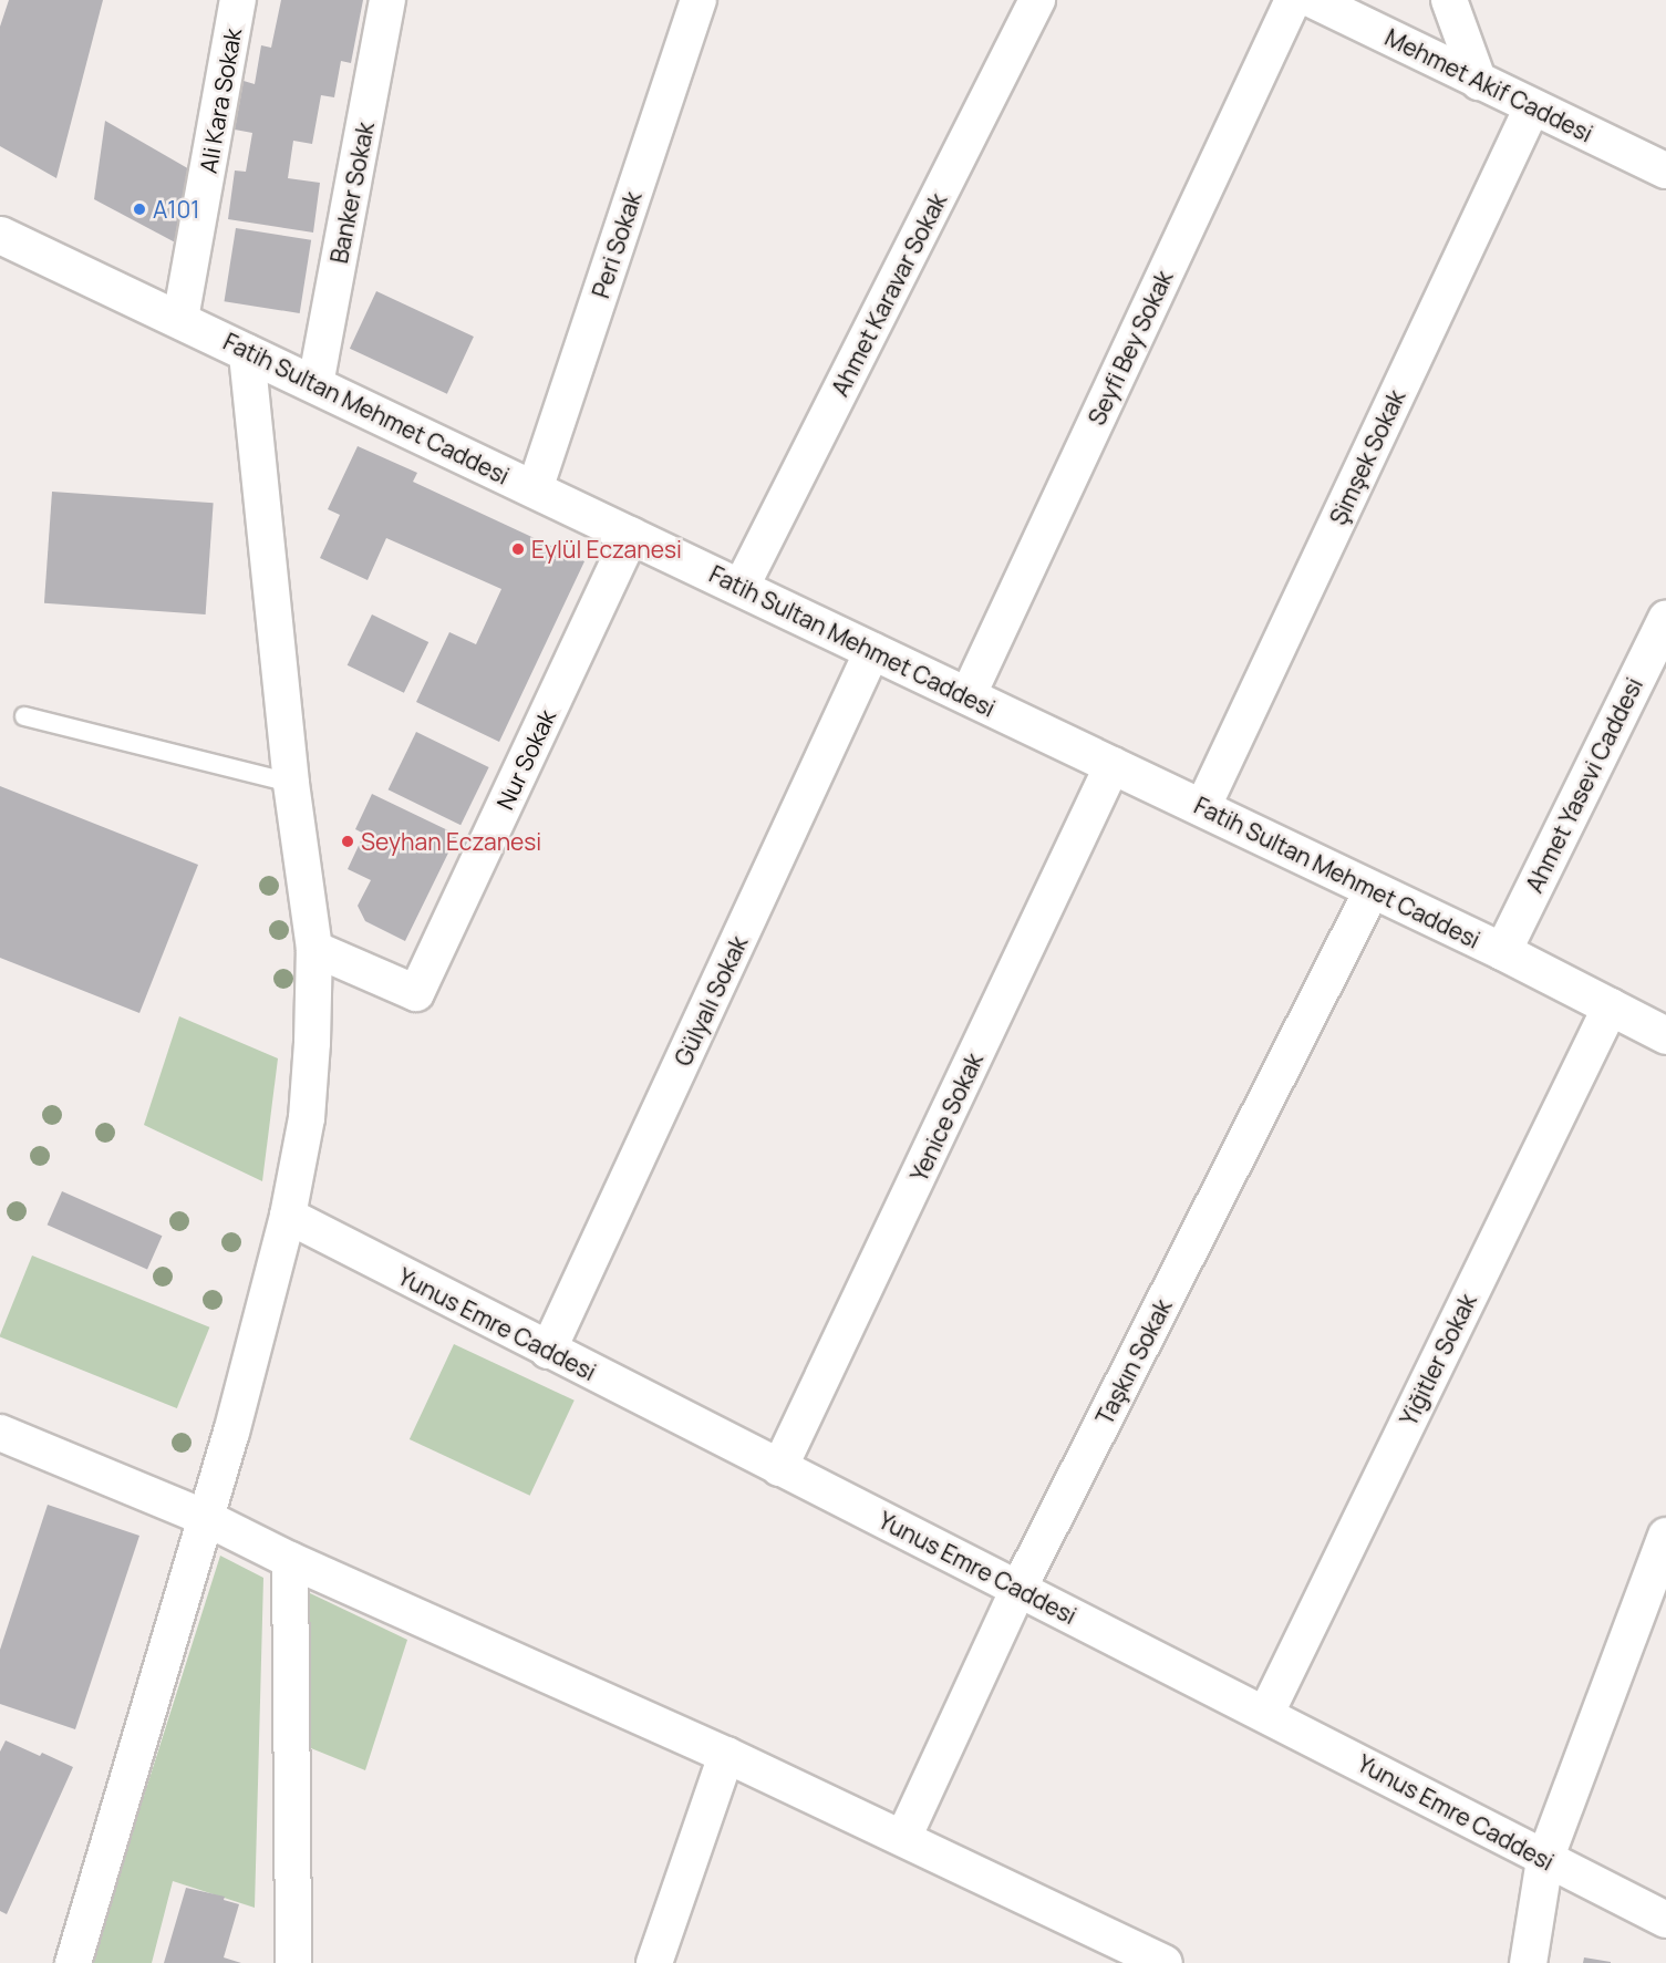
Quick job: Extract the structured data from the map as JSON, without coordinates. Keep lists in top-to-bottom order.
{
  "streets": {
    "street": [
      "Mehmet Akif Caddesi",
      "Ali Kara Sokak",
      "Banker Sokak",
      "Peri Sokak",
      "Ahmet Karavar Sokak",
      "Seyfi Bey Sokak",
      "Fatih Sultan Mehmet Caddesi",
      "Şimşek Sokak",
      "Nur Sokak",
      "Ahmet Yasevi Caddesi",
      "Gülyalı Sokak",
      "Yenice Sokak",
      "Yunus Emre Caddesi",
      "Yiğitler Sokak",
      "Taşkın Sokak"
    ]
  },
  "crossings": [
    ["Mehmet Akif Caddesi", "Şimşek Sokak"],
    ["Ali Kara Sokak", "Fatih Sultan Mehmet Caddesi"],
    ["Banker Sokak", "Fatih Sultan Mehmet Caddesi"],
    ["Peri Sokak", "Fatih Sultan Mehmet Caddesi"],
    ["Ahmet Karavar Sokak", "Fatih Sultan Mehmet Caddesi"],
    ["Seyfi Bey Sokak", "Fatih Sultan Mehmet Caddesi"],
    ["Fatih Sultan Mehmet Caddesi", "Şimşek Sokak"],
    ["Fatih Sultan Mehmet Caddesi", "Nur Sokak"],
    ["Fatih Sultan Mehmet Caddesi", "Ahmet Yasevi Caddesi"],
    ["Fatih Sultan Mehmet Caddesi", "Gülyalı Sokak"],
    ["Fatih Sultan Mehmet Caddesi", "Yenice Sokak"],
    ["Fatih Sultan Mehmet Caddesi", "Yiğitler Sokak"],
    ["Fatih Sultan Mehmet Caddesi", "Taşkın Sokak"],
    ["Gülyalı Sokak", "Yunus Emre Caddesi"],
    ["Yenice Sokak", "Yunus Emre Caddesi"],
    ["Yunus Emre Caddesi", "Yiğitler Sokak"],
    ["Yunus Emre Caddesi", "Taşkın Sokak"]
  ],
  "places": ["A101", "Eylül Eczanesi", "Seyhan Eczanesi"]
}
